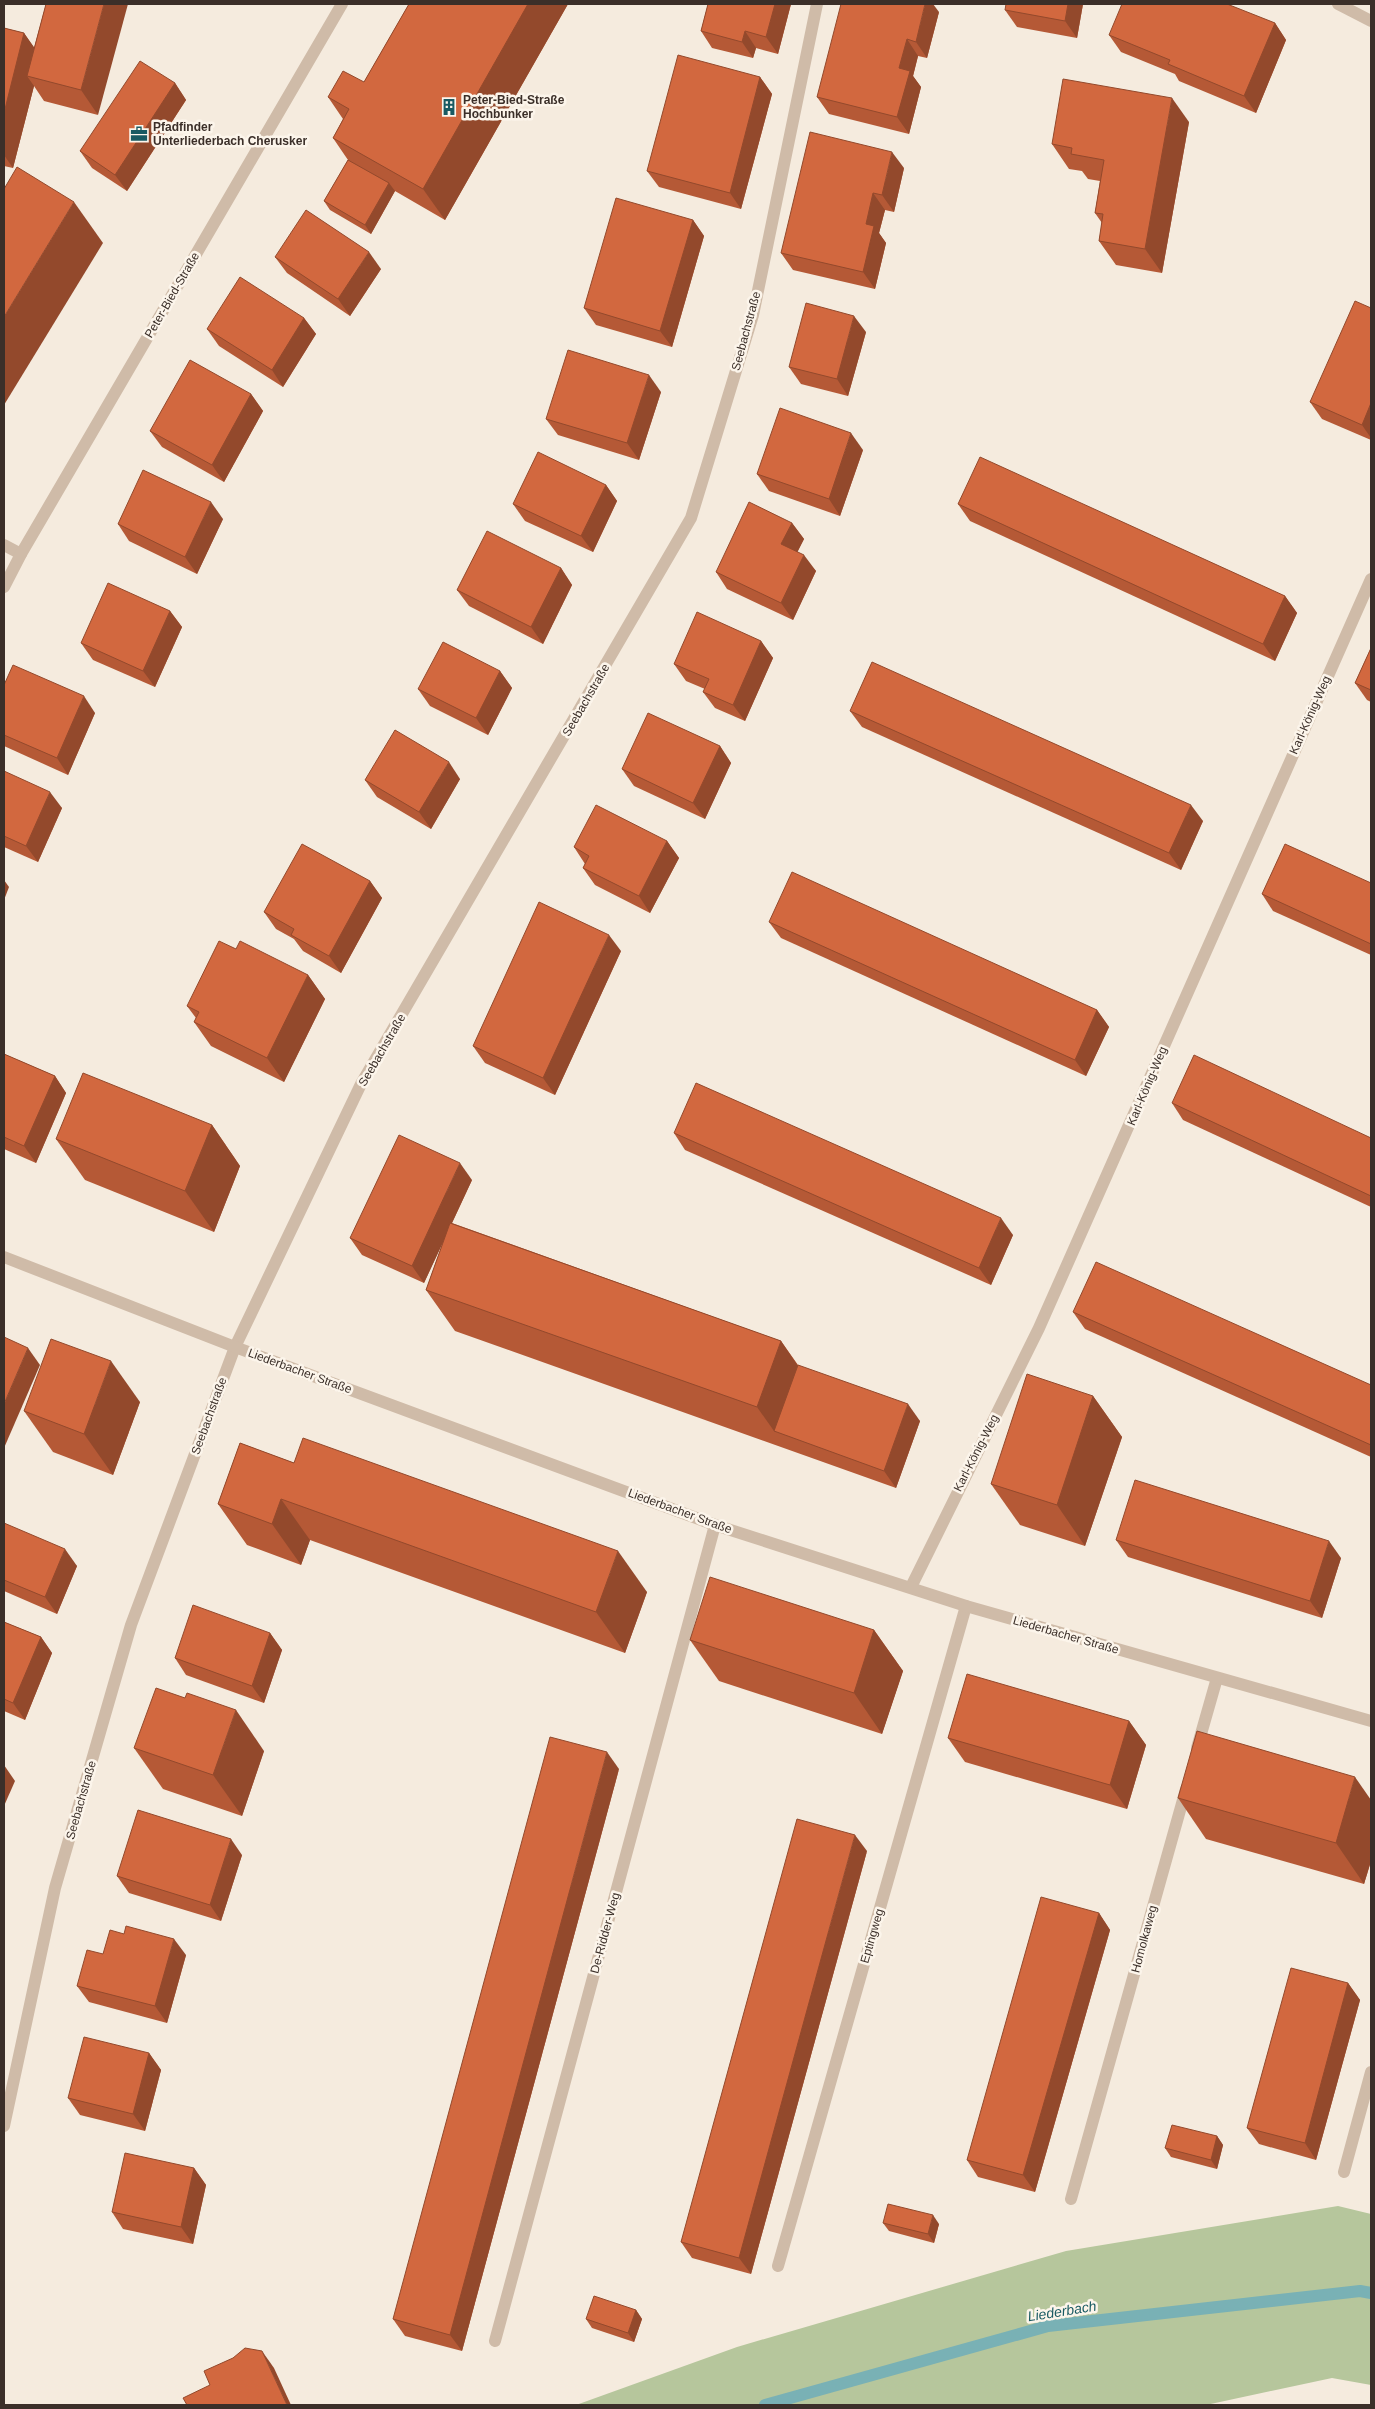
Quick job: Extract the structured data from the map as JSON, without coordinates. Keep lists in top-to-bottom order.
{
  "streets": {
    "street": [
      "Peter-Bied-Straße",
      "Seebachstraße",
      "Karl-König-Weg",
      "Liederbacher Straße",
      "De-Ridder-Weg",
      "Eptingweg",
      "Homolkaweg"
    ]
  },
  "crossings": [
    ["Seebachstraße", "Liederbacher Straße"],
    ["Karl-König-Weg", "Liederbacher Straße"],
    ["Liederbacher Straße", "De-Ridder-Weg"],
    ["Liederbacher Straße", "Eptingweg"],
    ["Liederbacher Straße", "Homolkaweg"]
  ],
  "water": ["Liederbach"],
  "places": {
    "building": ["Peter-Bied-Straße Hochbunker"],
    "office": ["Pfadfinder Unterliederbach Cherusker"]
  }
}
